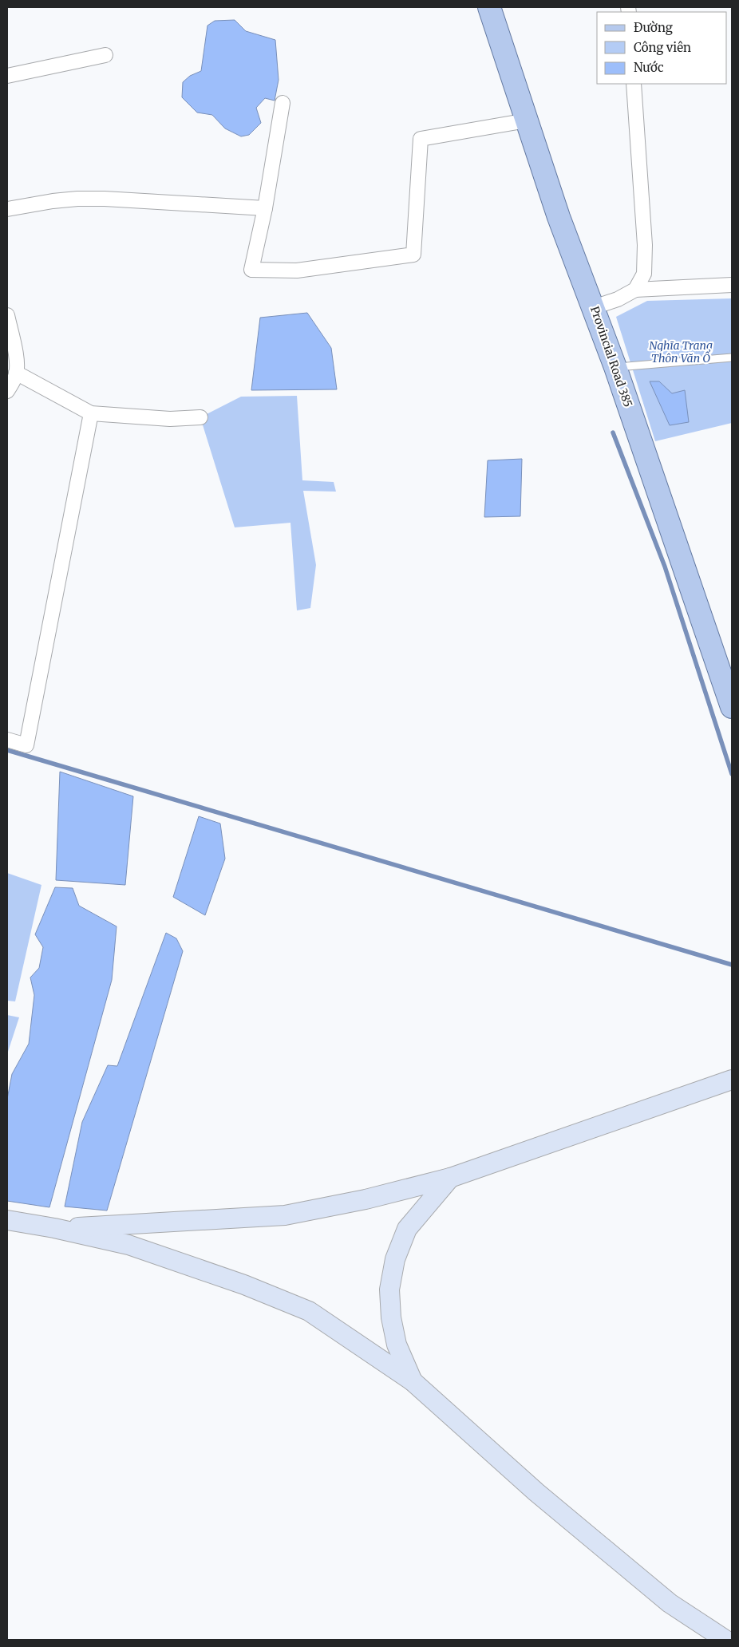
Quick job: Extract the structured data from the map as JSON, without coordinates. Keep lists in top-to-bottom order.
{
  "streets": {
    "main road": ["Provincial Road 385"]
  },
  "parks": ["Nghĩa Trang Thôn Văn Ổ"],
  "legend": ["Đường", "Công viên", "Nước"]
}
